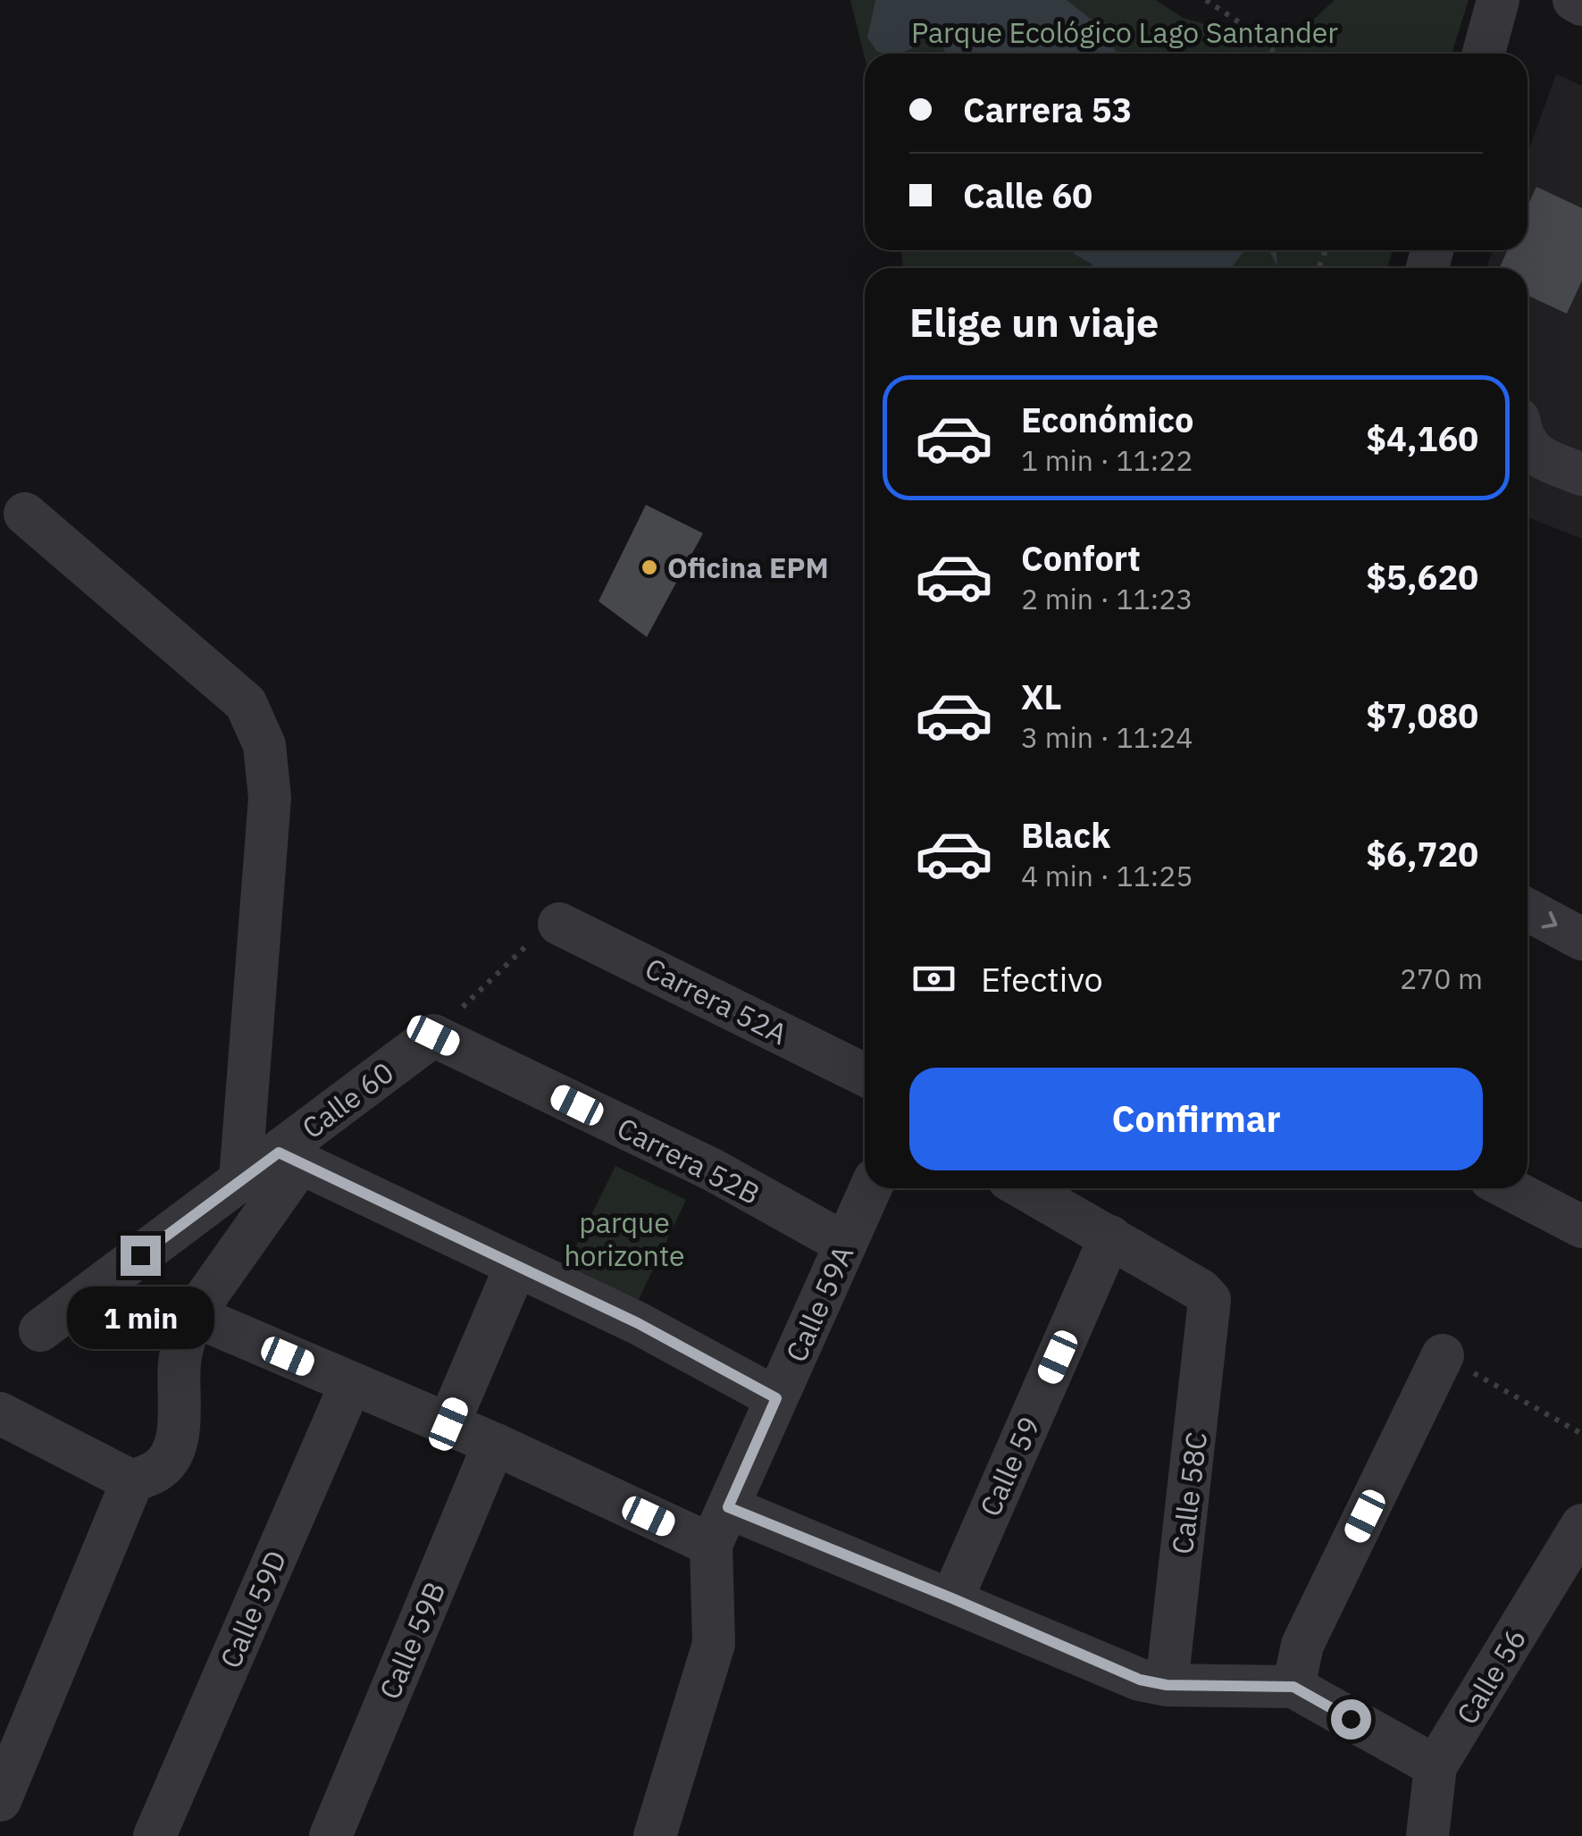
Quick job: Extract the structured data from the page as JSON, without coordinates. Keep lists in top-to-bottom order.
{
  "streets": {
    "street": [
      "Carrera 52A",
      "Calle 60",
      "Carrera 52B",
      "Calle 59A",
      "Calle 59",
      "Calle 58C",
      "Calle 59D",
      "Calle 59B",
      "Calle 56"
    ]
  },
  "crossings": [
    ["Calle 60", "Carrera 52B"],
    ["Carrera 52B", "Calle 59A"],
    ["Calle 59", "Calle 58C"]
  ],
  "parks": ["Parque Ecológico Lago Santander", "parque horizonte"],
  "places": ["Oficina EPM"],
  "page": {
    "banner": ["Carrera 53", "Calle 60"],
    "heading": "Elige un viaje",
    "list": [
      {
        "name": "Económico",
        "note": "1 min · 11:22",
        "value": "$4,160"
      },
      {
        "name": "Confort",
        "note": "2 min · 11:23",
        "value": "$5,620"
      },
      {
        "name": "XL",
        "note": "3 min · 11:24",
        "value": "$7,080"
      },
      {
        "name": "Black",
        "note": "4 min · 11:25",
        "value": "$6,720"
      }
    ],
    "pay": ["Efectivo", "270 m"],
    "buttons": "Confirmar",
    "bubble": "1 min"
  }
}
